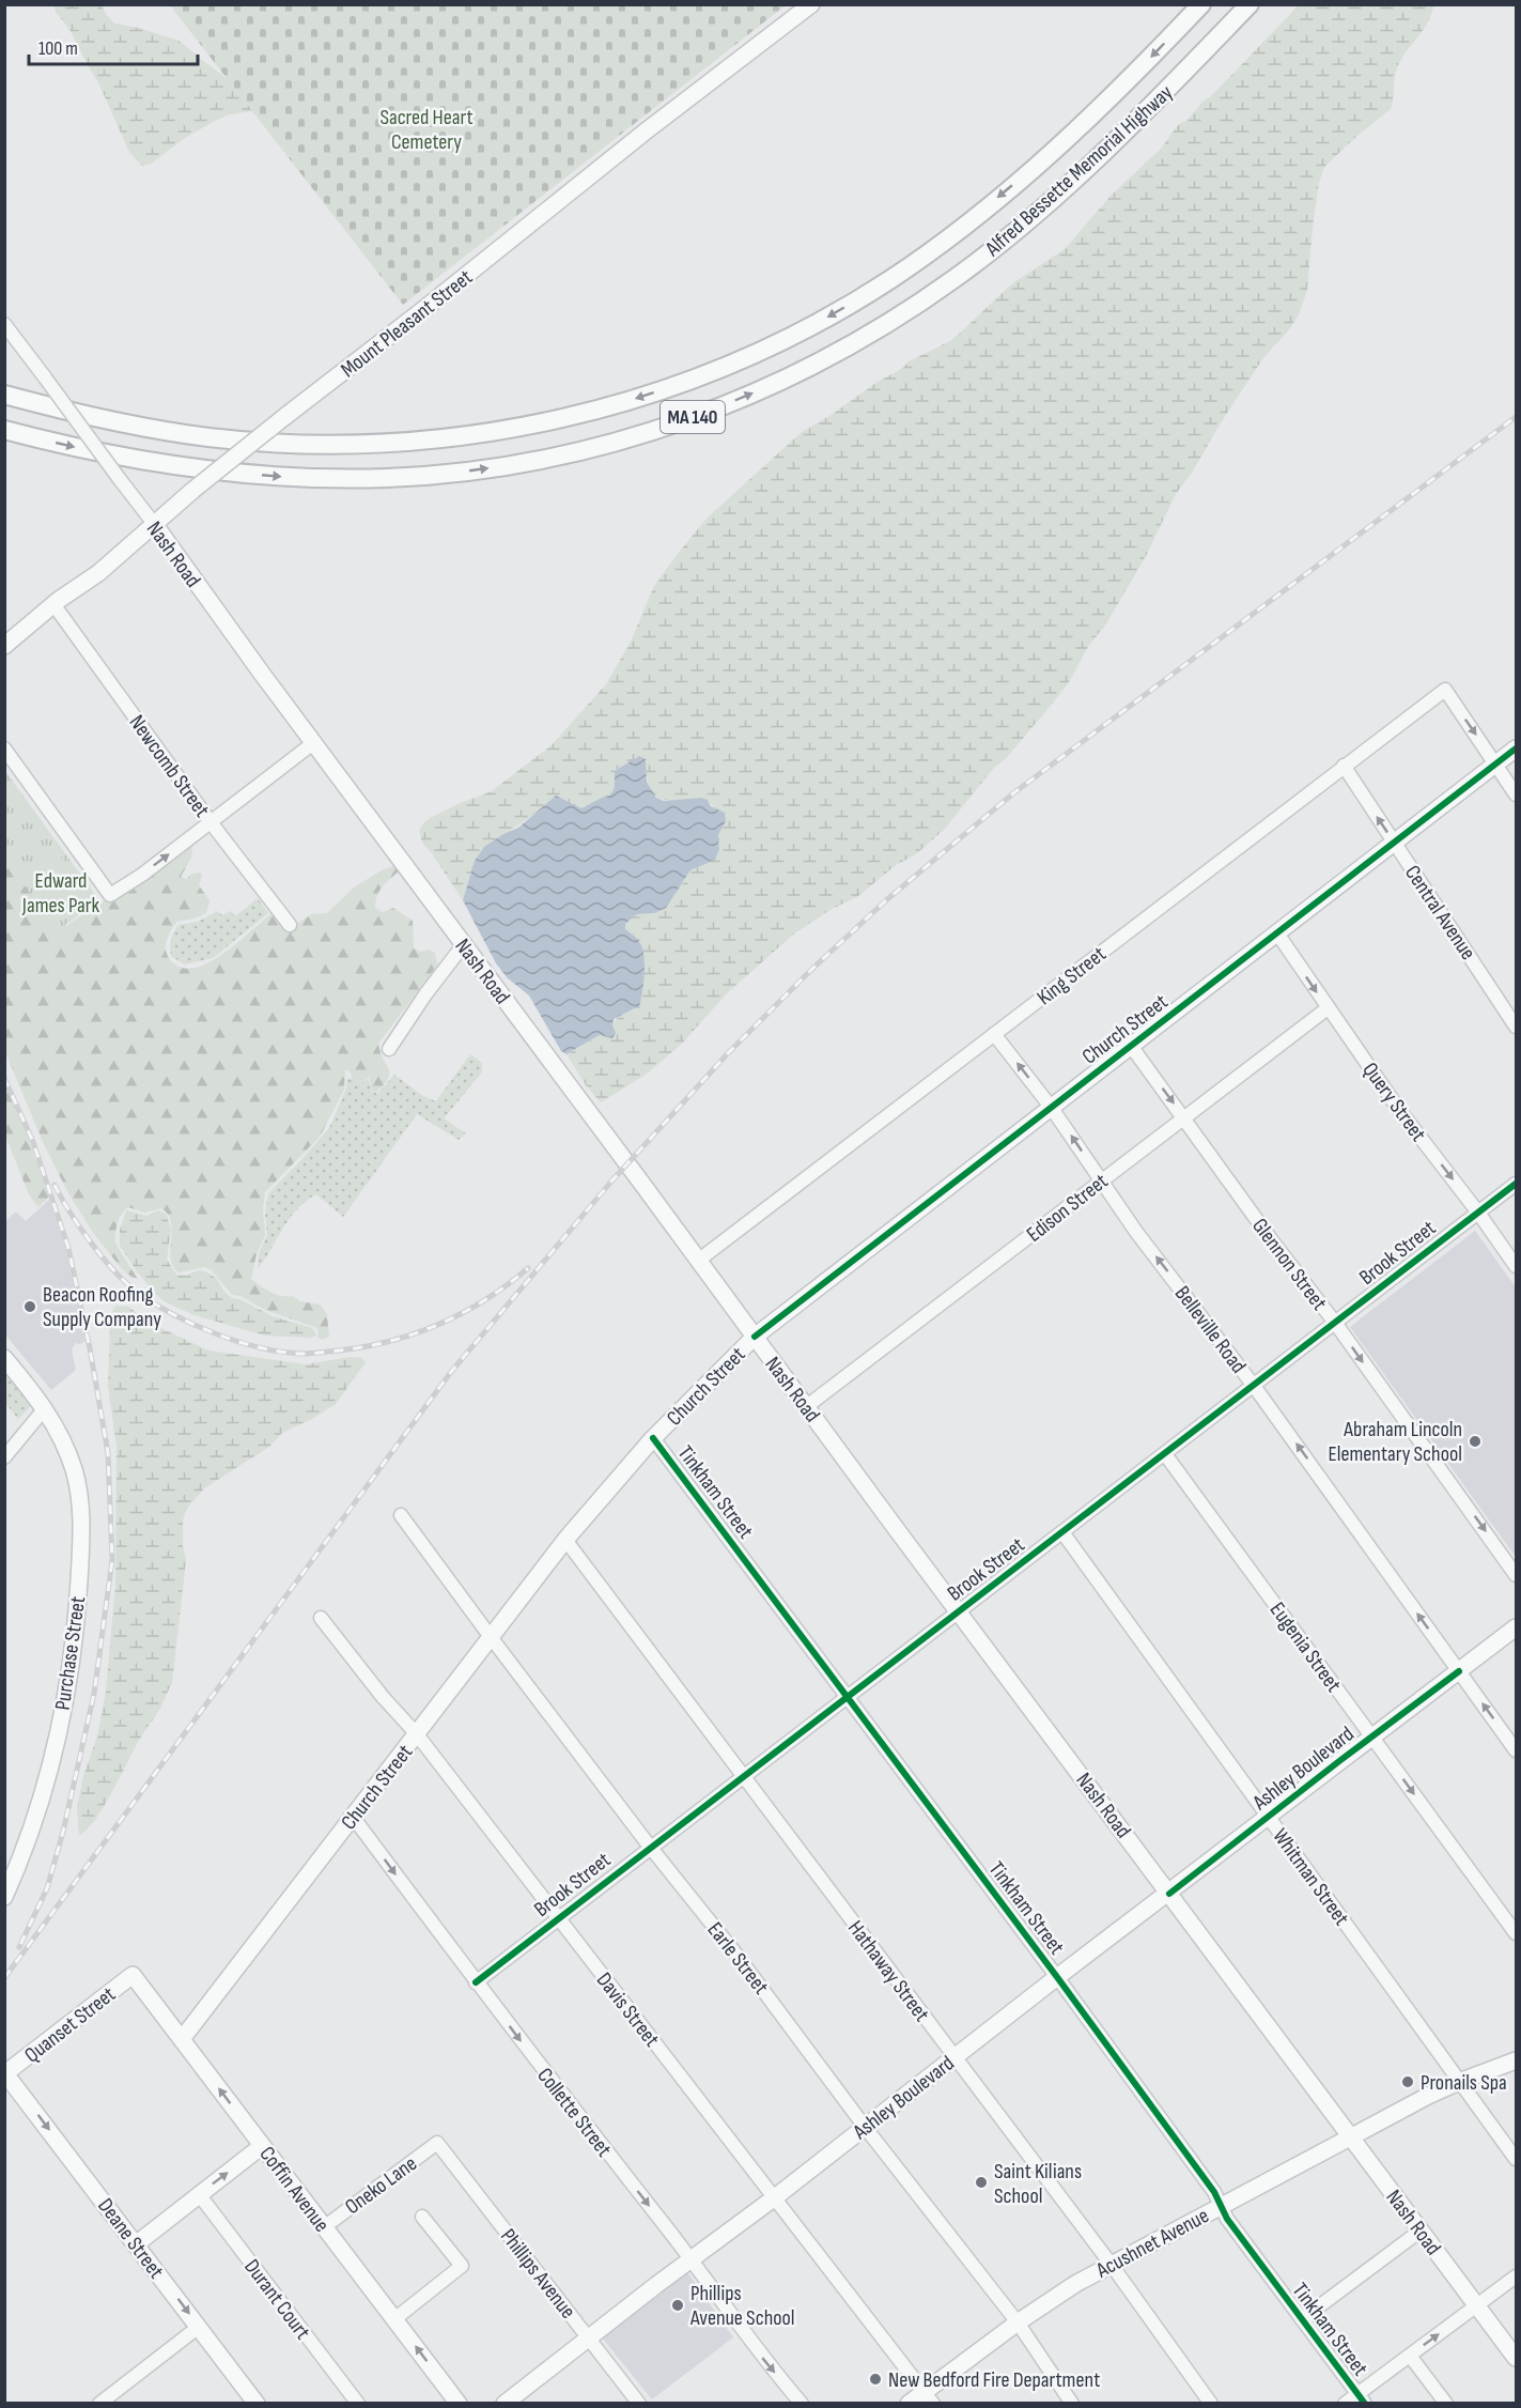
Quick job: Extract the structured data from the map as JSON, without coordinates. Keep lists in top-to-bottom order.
{
  "streets": {
    "highway": ["Alfred Bessette Memorial Highway", "MA 140"],
    "main road": [
      "Mount Pleasant Street",
      "Nash Road",
      "Church Street",
      "Purchase Street",
      "Ashley Boulevard",
      "Quanset Street",
      "Coffin Avenue",
      "Deane Street",
      "Acushnet Avenue"
    ],
    "street": [
      "Newcomb Street",
      "Central Avenue",
      "King Street",
      "Query Street",
      "Edison Street",
      "Brook Street",
      "Glennon Street",
      "Belleville Road",
      "Tinkham Street",
      "Eugenia Street",
      "Whitman Street",
      "Earle Street",
      "Hathaway Street",
      "Davis Street",
      "Collette Street",
      "Oneko Lane",
      "Phillips Avenue",
      "Durant Court"
    ]
  },
  "crossings": [
    ["Mount Pleasant Street", "Nash Road"],
    ["Mount Pleasant Street", "Newcomb Street"],
    ["Nash Road", "King Street"],
    ["Nash Road", "Church Street"],
    ["Nash Road", "Edison Street"],
    ["Nash Road", "Brook Street"],
    ["Nash Road", "Ashley Boulevard"],
    ["Nash Road", "Acushnet Avenue"],
    ["Central Avenue", "King Street"],
    ["Central Avenue", "Church Street"],
    ["King Street", "Church Street"],
    ["King Street", "Belleville Road"],
    ["Church Street", "Query Street"],
    ["Church Street", "Glennon Street"],
    ["Church Street", "Belleville Road"],
    ["Church Street", "Tinkham Street"],
    ["Church Street", "Earle Street"],
    ["Church Street", "Hathaway Street"],
    ["Church Street", "Davis Street"],
    ["Church Street", "Collette Street"],
    ["Church Street", "Coffin Avenue"],
    ["Query Street", "Edison Street"],
    ["Query Street", "Brook Street"],
    ["Edison Street", "Glennon Street"],
    ["Edison Street", "Belleville Road"],
    ["Brook Street", "Glennon Street"],
    ["Brook Street", "Belleville Road"],
    ["Brook Street", "Tinkham Street"],
    ["Brook Street", "Eugenia Street"],
    ["Brook Street", "Whitman Street"],
    ["Brook Street", "Earle Street"],
    ["Brook Street", "Hathaway Street"],
    ["Brook Street", "Davis Street"],
    ["Brook Street", "Collette Street"],
    ["Belleville Road", "Ashley Boulevard"],
    ["Tinkham Street", "Ashley Boulevard"],
    ["Tinkham Street", "Acushnet Avenue"],
    ["Eugenia Street", "Ashley Boulevard"],
    ["Ashley Boulevard", "Whitman Street"],
    ["Ashley Boulevard", "Earle Street"],
    ["Ashley Boulevard", "Hathaway Street"],
    ["Ashley Boulevard", "Davis Street"],
    ["Ashley Boulevard", "Collette Street"],
    ["Ashley Boulevard", "Phillips Avenue"],
    ["Whitman Street", "Acushnet Avenue"],
    ["Earle Street", "Acushnet Avenue"],
    ["Hathaway Street", "Acushnet Avenue"],
    ["Davis Street", "Acushnet Avenue"],
    ["Quanset Street", "Coffin Avenue"],
    ["Quanset Street", "Deane Street"],
    ["Oneko Lane", "Coffin Avenue"],
    ["Oneko Lane", "Phillips Avenue"]
  ],
  "one_way": [
    "Query Street",
    "Glennon Street",
    "Belleville Road",
    "Eugenia Street",
    "Collette Street",
    "Coffin Avenue",
    "Deane Street"
  ],
  "parks": ["Sacred Heart Cemetery", "Edward James Park"],
  "places": [
    "Beacon Roofing Supply Company",
    "Abraham Lincoln Elementary School",
    "Pronails Spa",
    "Saint Kilians School",
    "Phillips Avenue School",
    "New Bedford Fire Department"
  ],
  "scale_bar": "100 m"
}
